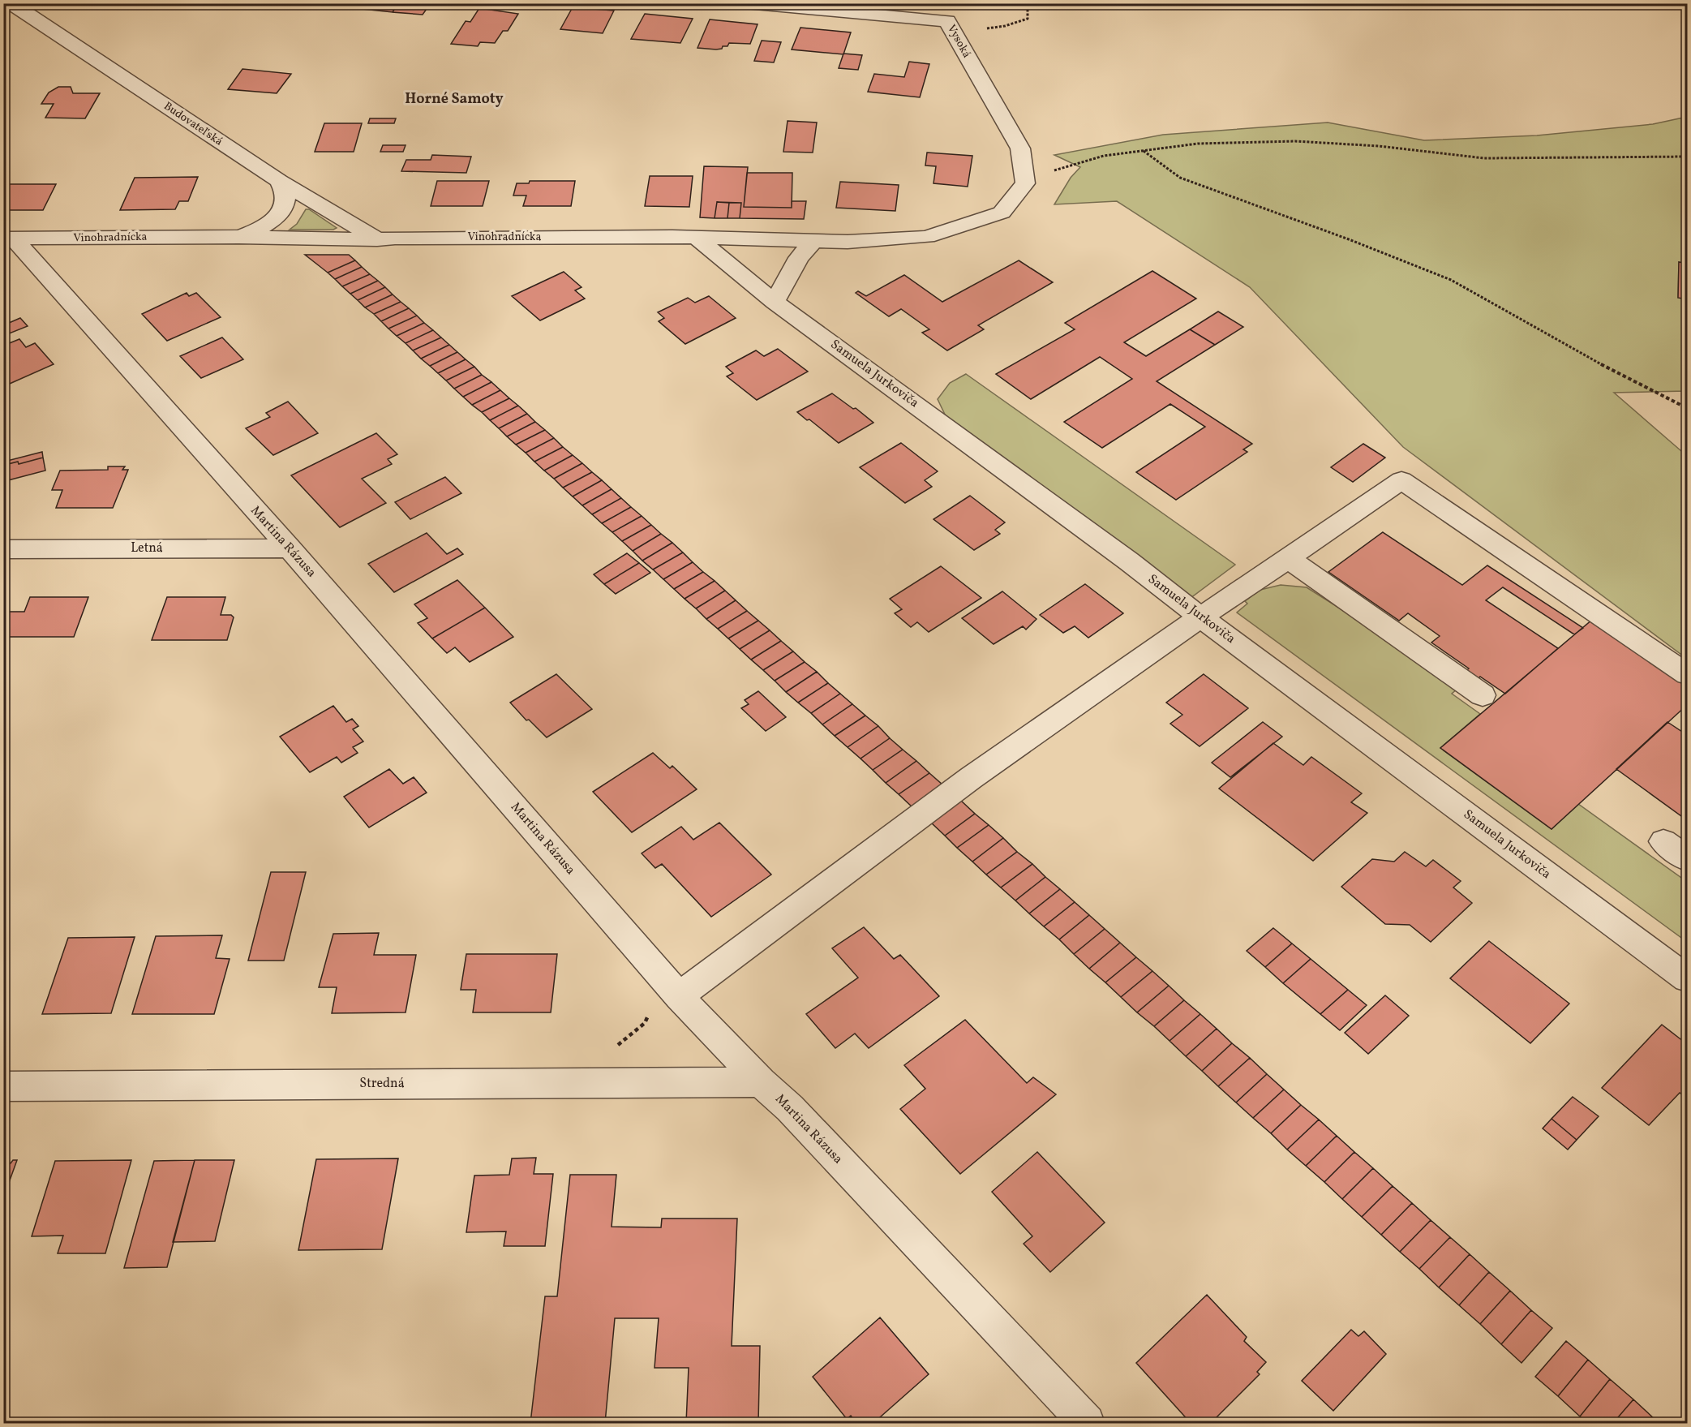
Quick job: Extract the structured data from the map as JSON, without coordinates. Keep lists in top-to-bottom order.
{
  "streets": {
    "street": [
      "Vysoká",
      "Budovateľská",
      "Vinohradnícka",
      "Samuela Jurkoviča",
      "Martina Rázusa",
      "Letná",
      "Stredná"
    ]
  },
  "crossings": [
    ["Vysoká", "Vinohradnícka"],
    ["Budovateľská", "Vinohradnícka"],
    ["Vinohradnícka", "Samuela Jurkoviča"],
    ["Vinohradnícka", "Martina Rázusa"],
    ["Martina Rázusa", "Letná"],
    ["Martina Rázusa", "Stredná"]
  ],
  "districts": ["Horné Samoty"]
}
